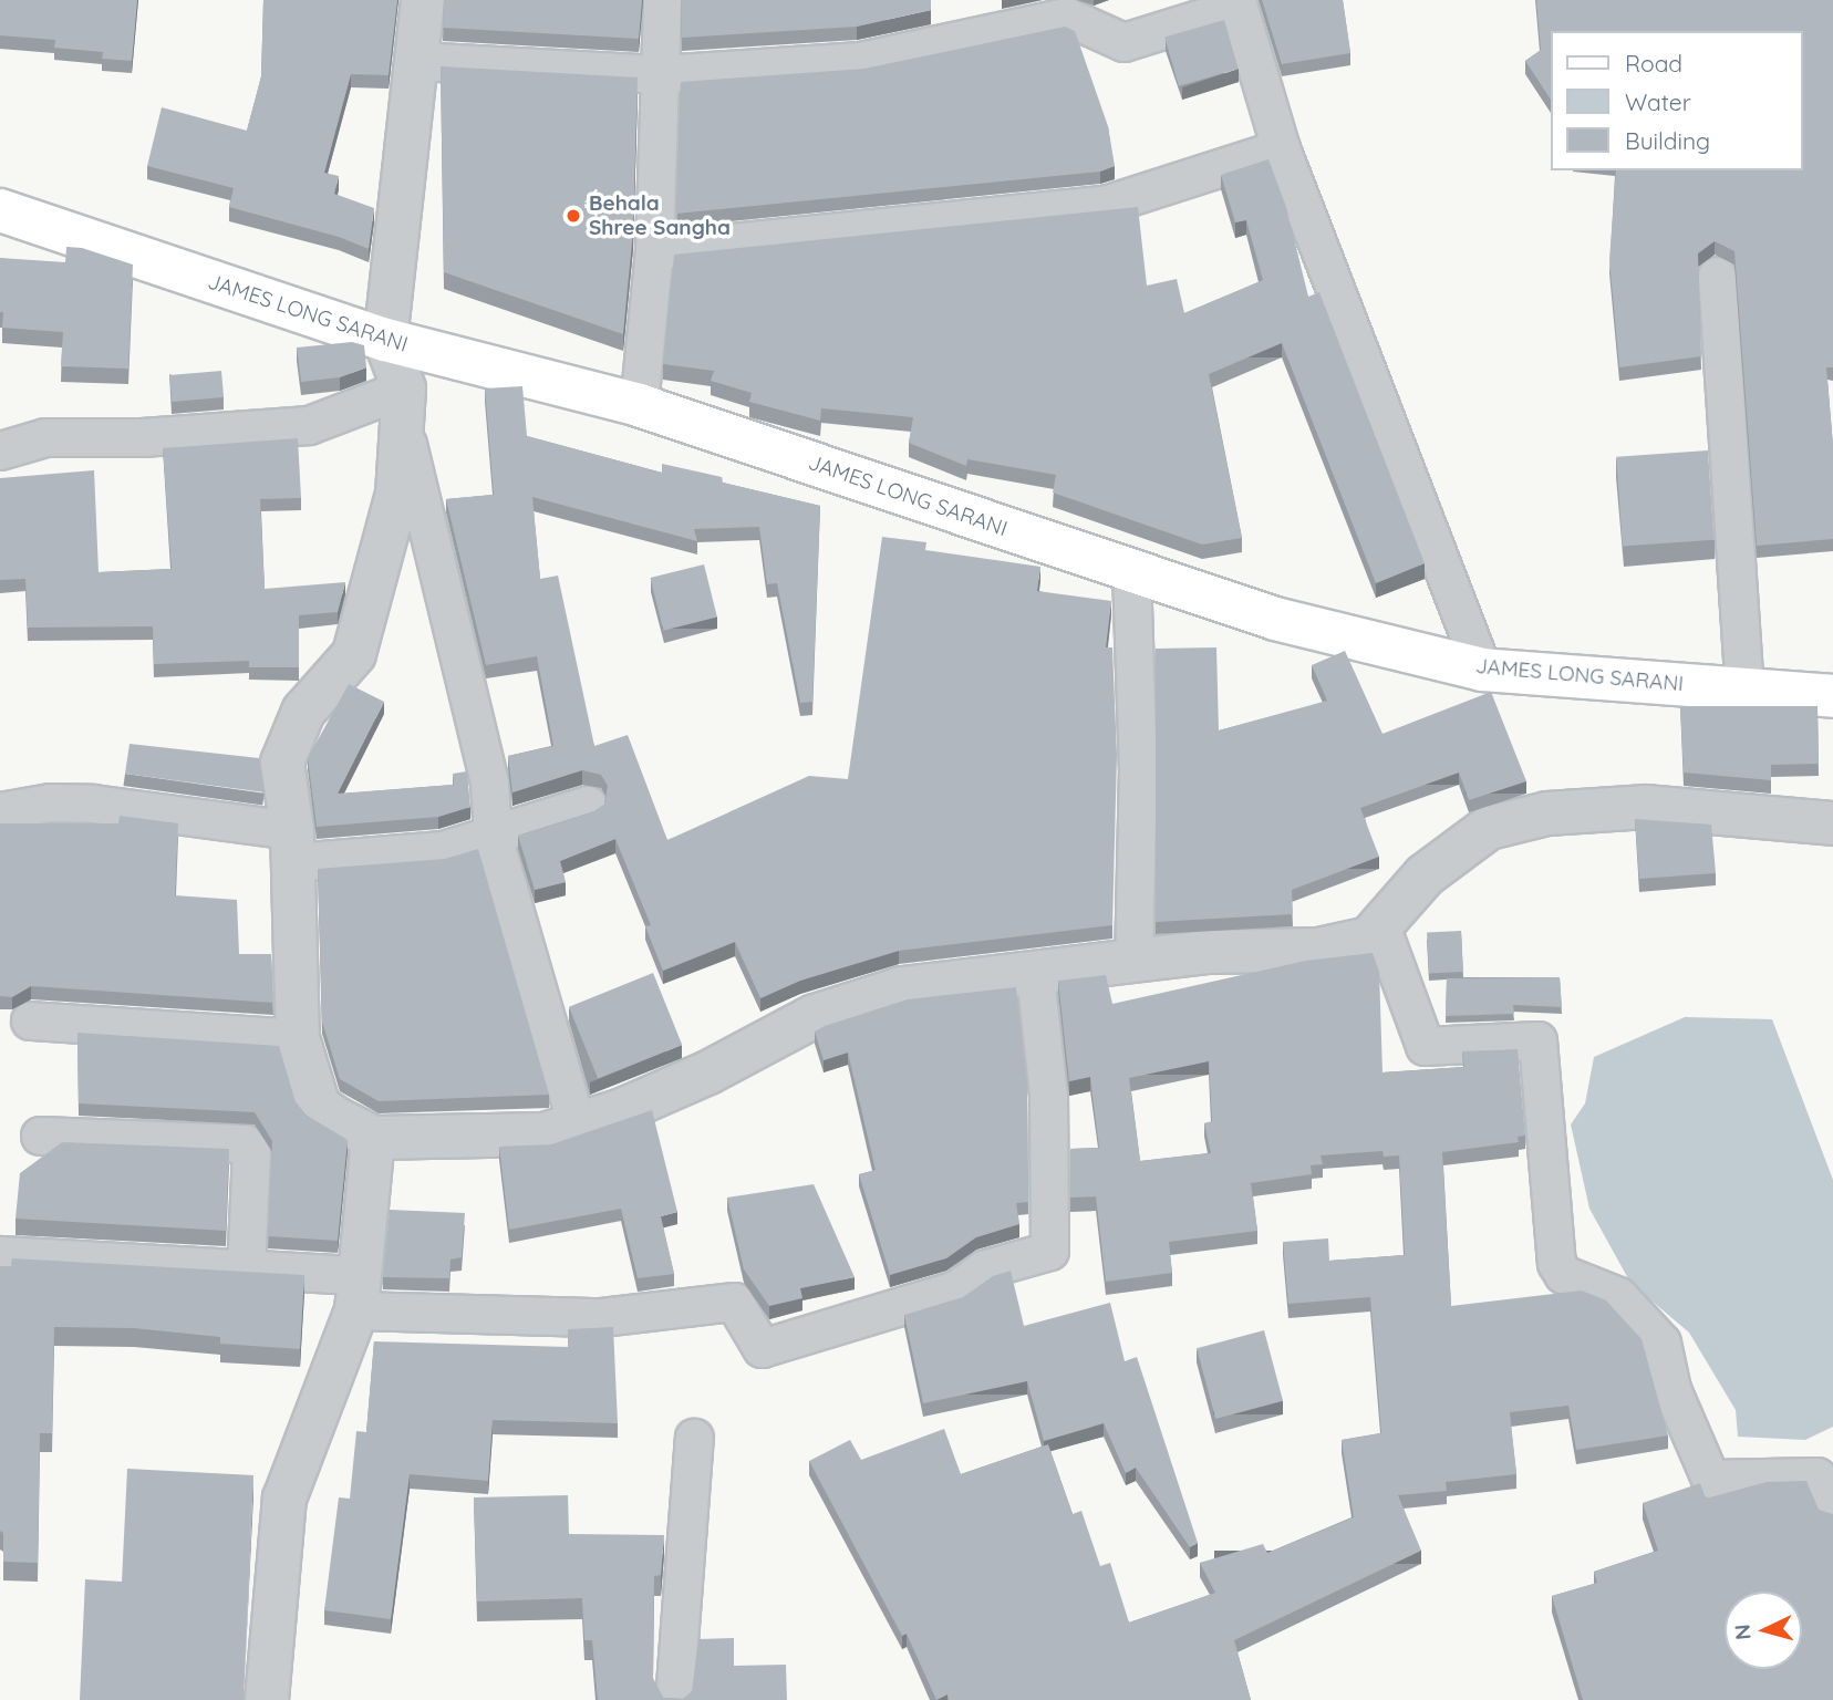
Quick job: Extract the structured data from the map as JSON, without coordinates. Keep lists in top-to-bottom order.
{
  "streets": {
    "main road": ["JAMES LONG SARANI"]
  },
  "places": ["Behala Shree Sangha"],
  "legend": ["Road", "Water", "Building"],
  "north": "left"
}
